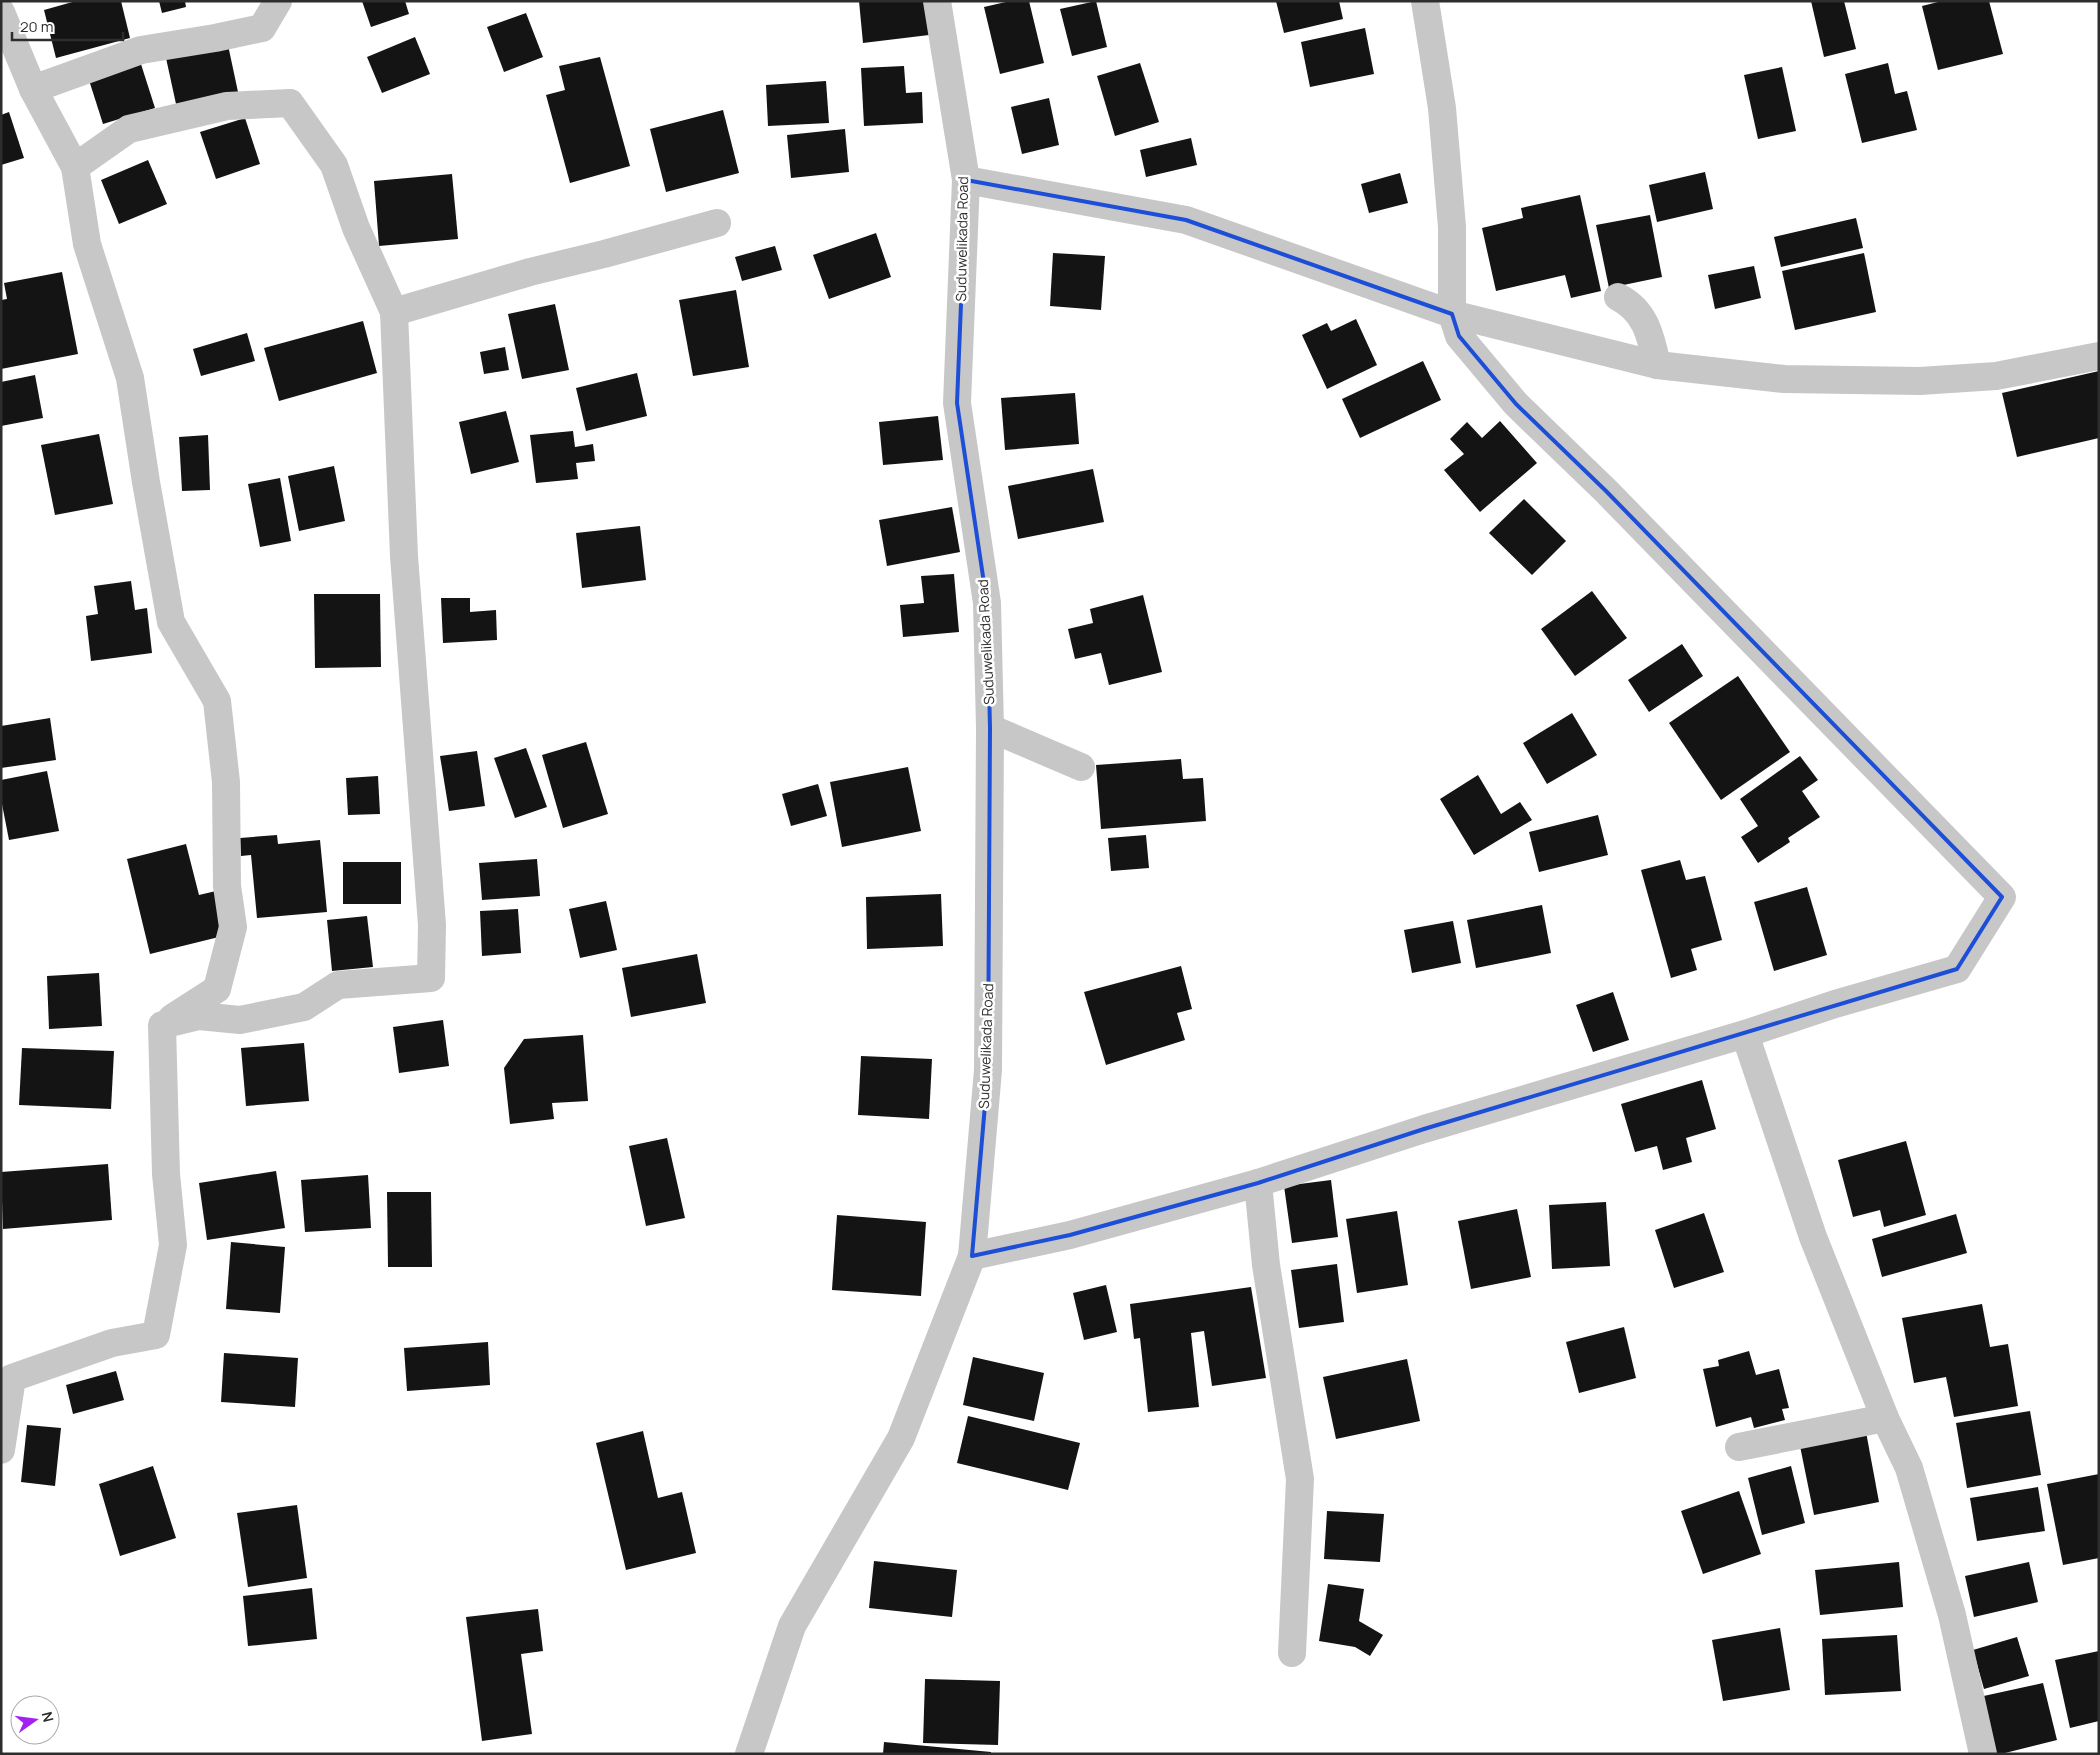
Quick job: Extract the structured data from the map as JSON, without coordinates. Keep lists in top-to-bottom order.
{
  "streets": {
    "street": ["Suduwelikada Road"]
  },
  "scale_bar": "20 m",
  "north": "right"
}
